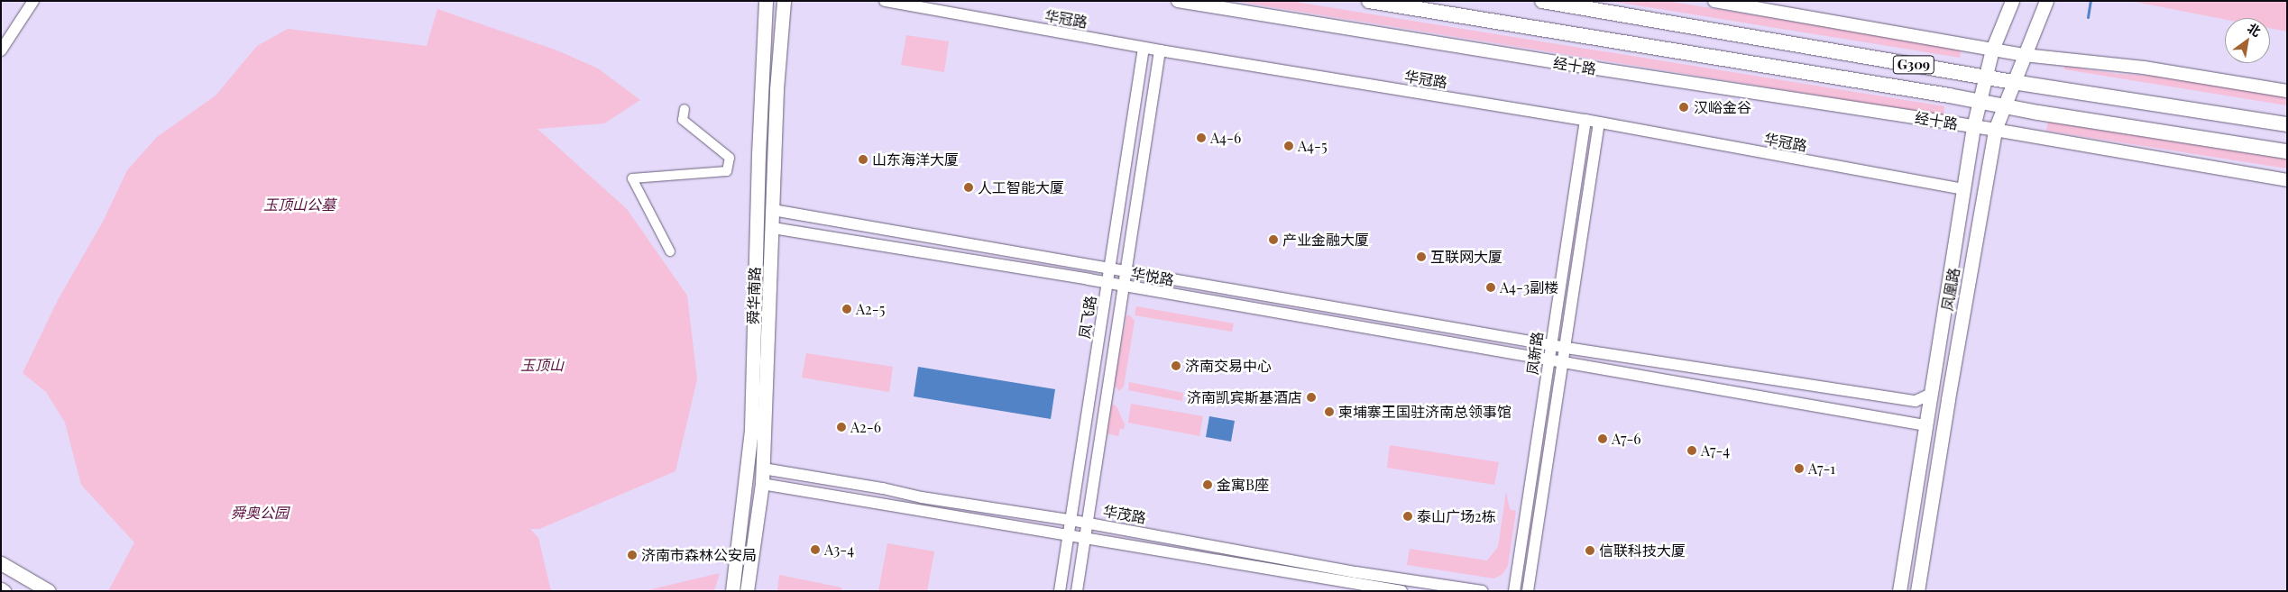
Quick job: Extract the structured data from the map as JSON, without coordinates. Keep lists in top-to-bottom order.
{
  "streets": {
    "highway": ["G309", "经十路"],
    "main road": ["凤凰路", "舜华南路"],
    "street": [
      "华冠路",
      "华悦路",
      "凤飞路",
      "凤新路",
      "华茂路"
    ]
  },
  "crossings": [
    ["华冠路", "凤凰路"],
    ["华冠路", "凤飞路"],
    ["华冠路", "凤新路"],
    ["G309", "经十路"],
    ["G309", "凤凰路"],
    ["经十路", "凤凰路"],
    ["华悦路", "凤凰路"],
    ["华悦路", "舜华南路"],
    ["华悦路", "凤飞路"],
    ["华悦路", "凤新路"],
    ["舜华南路", "华茂路"],
    ["凤飞路", "华茂路"]
  ],
  "parks": ["玉顶山公墓", "玉顶山", "舜奥公园"],
  "places": [
    "汉峪金谷",
    "A4-6",
    "A4-5",
    "山东海洋大厦",
    "人工智能大厦",
    "产业金融大厦",
    "互联网大厦",
    "A4-3副楼",
    "A2-5",
    "济南交易中心",
    "济南凯宾斯基酒店",
    "柬埔寨王国驻济南总领事馆",
    "A2-6",
    "A7-6",
    "A7-4",
    "A7-1",
    "金寓B座",
    "泰山广场2栋",
    "A3-4",
    "信联科技大厦",
    "济南市森林公安局"
  ],
  "north": "top right"
}
